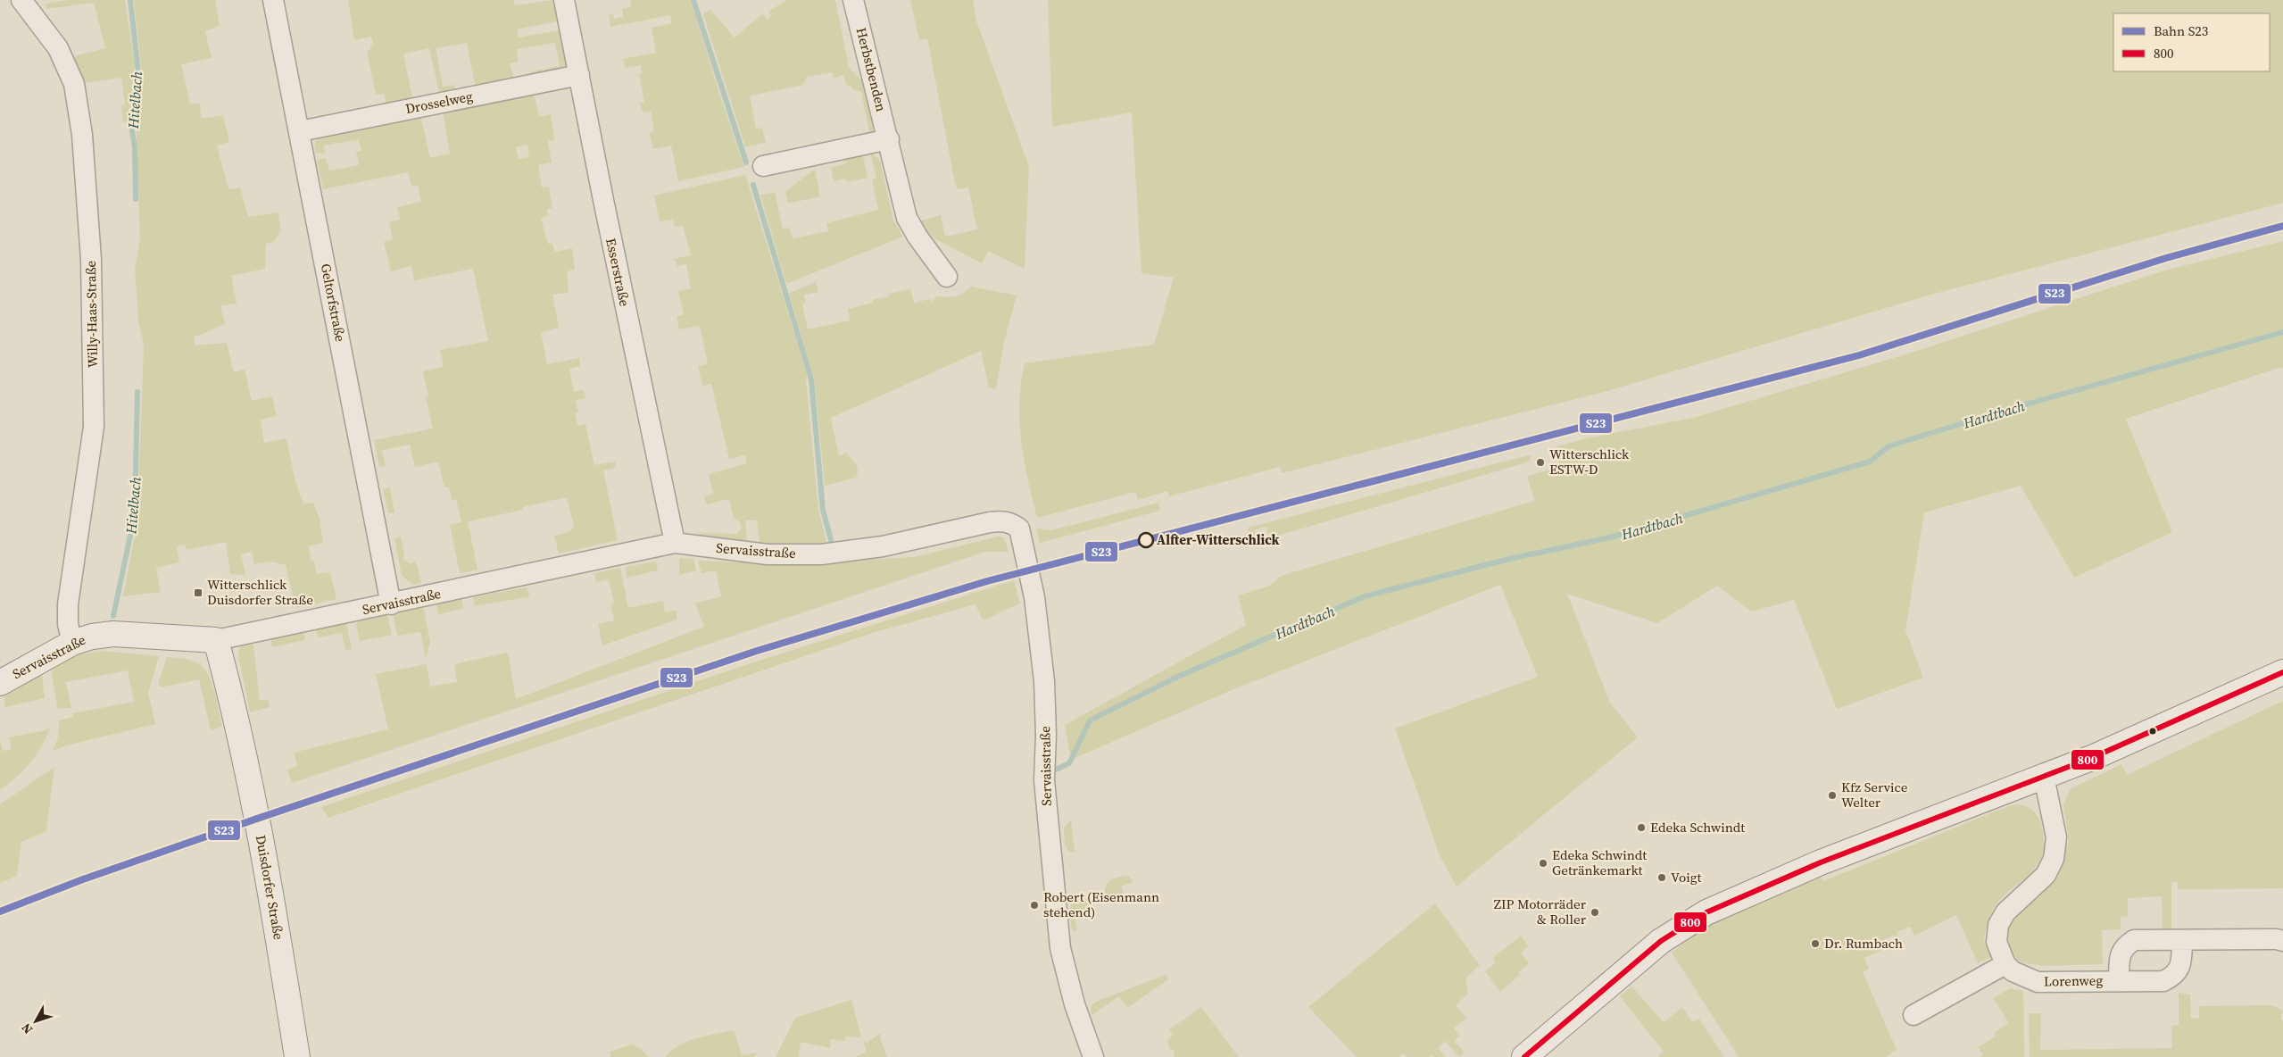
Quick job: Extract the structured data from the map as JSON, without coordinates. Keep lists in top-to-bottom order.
{
  "streets": {
    "main road": ["Servaisstraße", "Duisdorfer Straße"],
    "street": [
      "Herbstbenden",
      "Drosselweg",
      "Esserstraße",
      "Geltorfstraße",
      "Willy-Haas-Straße",
      "Lorenweg"
    ]
  },
  "crossings": [
    ["Drosselweg", "Esserstraße"],
    ["Drosselweg", "Geltorfstraße"],
    ["Esserstraße", "Servaisstraße"],
    ["Geltorfstraße", "Servaisstraße"],
    ["Willy-Haas-Straße", "Servaisstraße"],
    ["Servaisstraße", "Duisdorfer Straße"]
  ],
  "water": ["Hitelbach", "Hardtbach"],
  "places": {
    "other": [
      "Witterschlick ESTW-D",
      "Alfter-Witterschlick",
      "Kfz Service Welter",
      "Edeka Schwindt",
      "Edeka Schwindt Getränkemarkt",
      "Voigt",
      "Robert (Eisenmann stehend)",
      "ZIP Motorräder & Roller",
      "Dr. Rumbach"
    ],
    "transit": ["Witterschlick Duisdorfer Straße"]
  },
  "lines": ["rail line S23", "transit line 800"],
  "legend": ["Bahn S23", "800"],
  "north": "bottom left"
}
